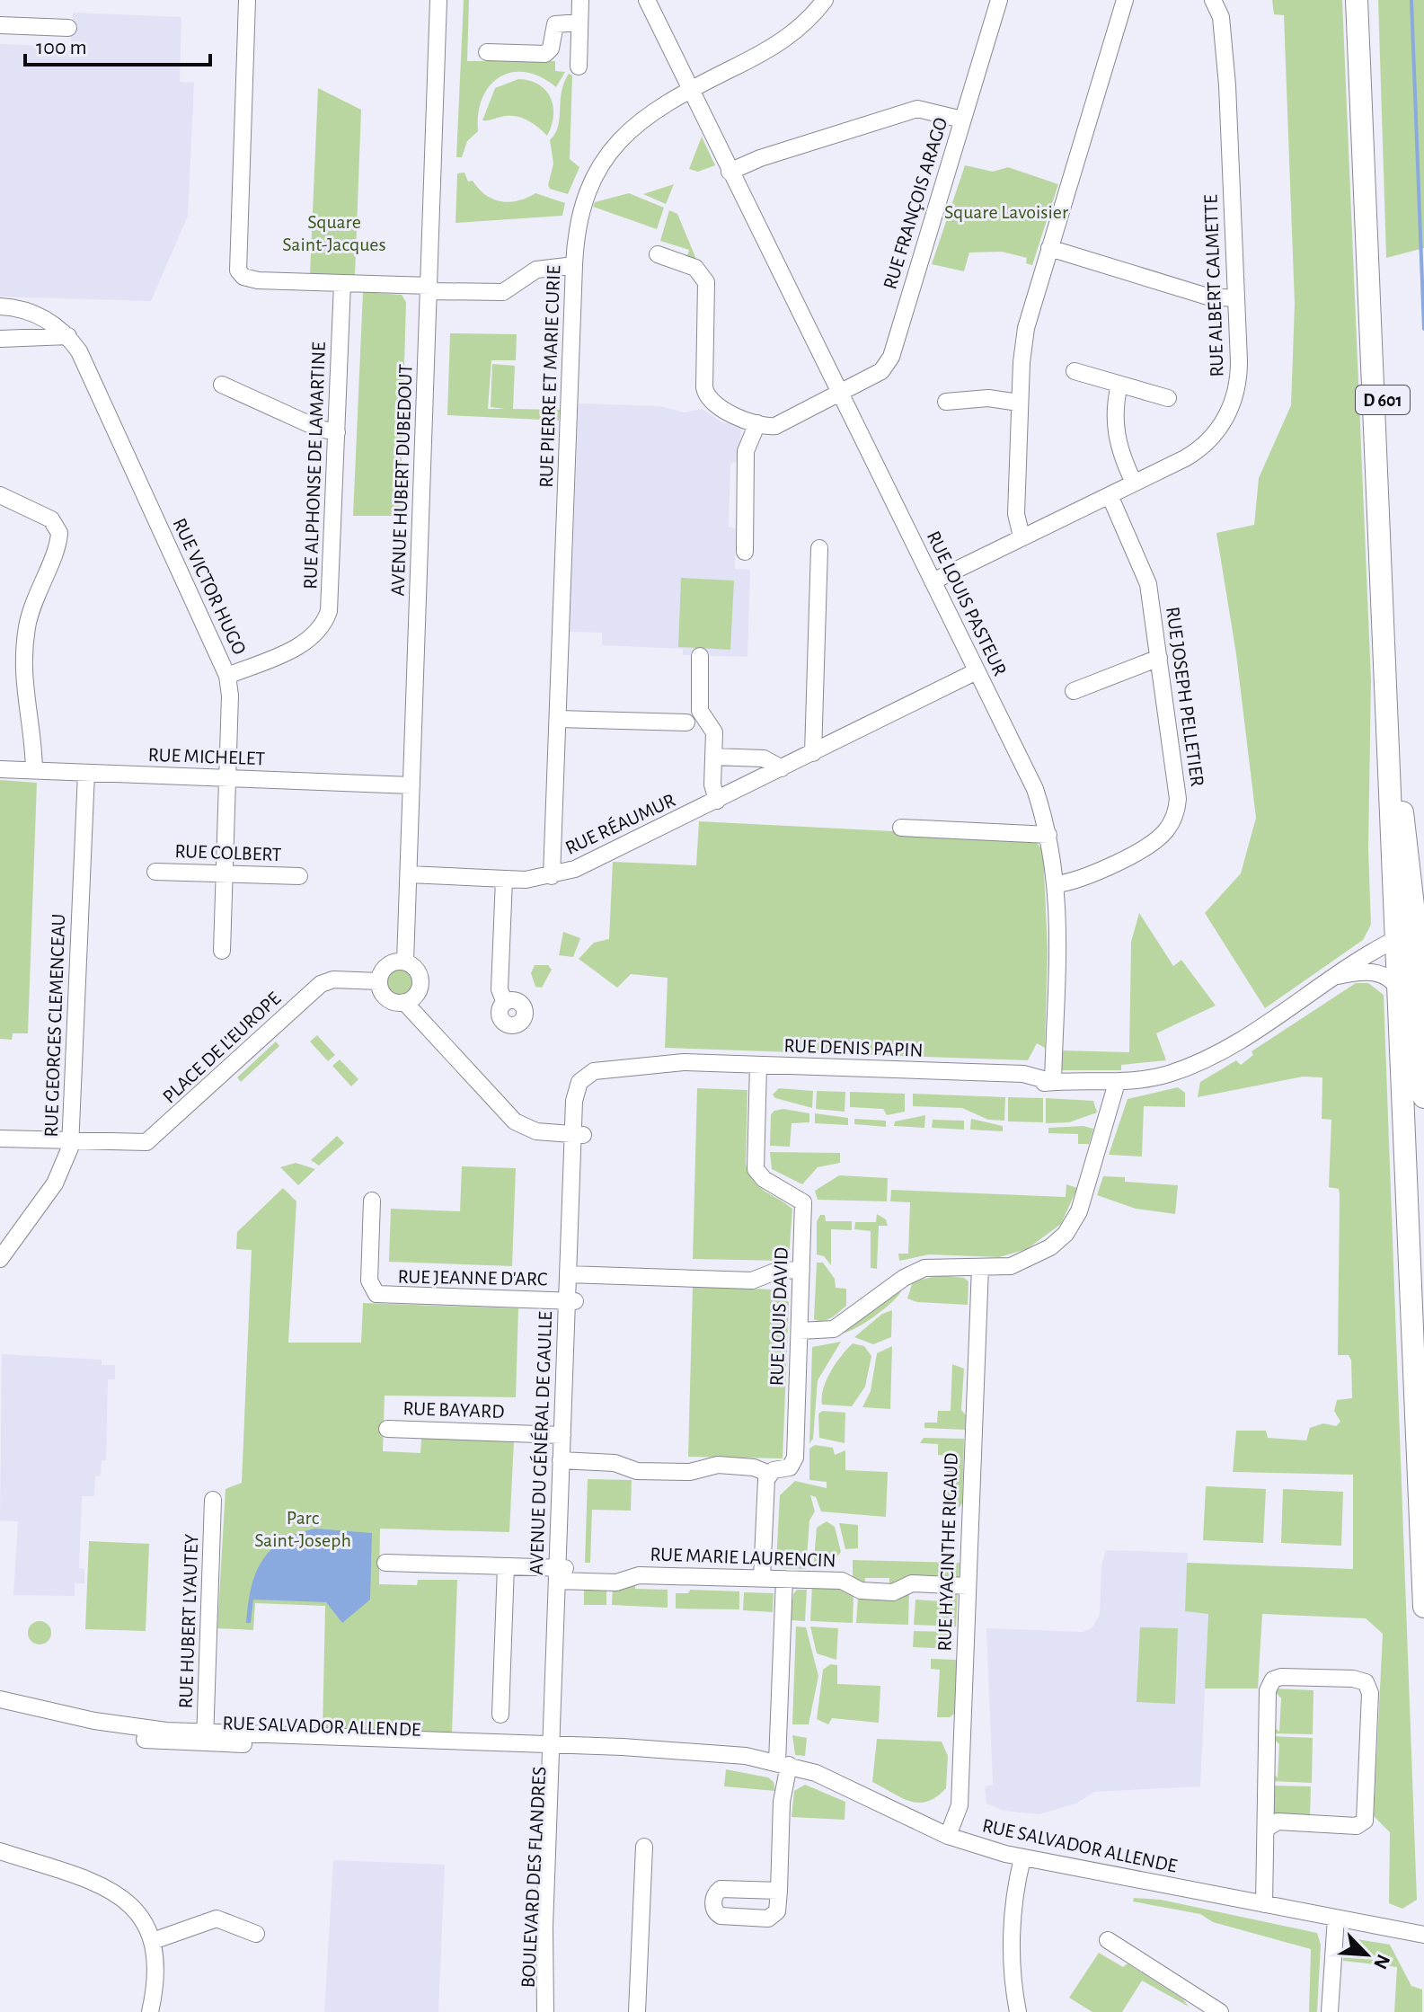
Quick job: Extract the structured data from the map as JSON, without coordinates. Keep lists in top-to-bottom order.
{
  "streets": {
    "main road": ["D 601"],
    "street": [
      "RUE FRANÇOIS ARAGO",
      "RUE ALBERT CALMETTE",
      "RUE PIERRE ET MARIE CURIE",
      "RUE ALPHONSE DE LAMARTINE",
      "AVENUE HUBERT DUBEDOUT",
      "RUE VICTOR HUGO",
      "RUE LOUIS PASTEUR",
      "RUE JOSEPH PELLETIER",
      "RUE MICHELET",
      "RUE RÉAUMUR",
      "RUE COLBERT",
      "RUE GEORGES CLEMENCEAU",
      "PLACE DE L'EUROPE",
      "RUE DENIS PAPIN",
      "RUE JEANNE D'ARC",
      "RUE LOUIS DAVID",
      "RUE BAYARD",
      "AVENUE DU GÉNÉRAL DE GAULLE",
      "RUE HYACINTHE RIGAUD",
      "RUE MARIE LAURENCIN",
      "RUE HUBERT LYAUTEY",
      "RUE SALVADOR ALLENDE",
      "BOULEVARD DES FLANDRES"
    ]
  },
  "crossings": [
    ["RUE FRANÇOIS ARAGO", "RUE LOUIS PASTEUR"],
    ["RUE ALBERT CALMETTE", "RUE LOUIS PASTEUR"],
    ["RUE ALBERT CALMETTE", "RUE JOSEPH PELLETIER"],
    ["RUE PIERRE ET MARIE CURIE", "RUE LOUIS PASTEUR"],
    ["RUE PIERRE ET MARIE CURIE", "RUE RÉAUMUR"],
    ["D 601", "RUE DENIS PAPIN"],
    ["RUE ALPHONSE DE LAMARTINE", "RUE VICTOR HUGO"],
    ["AVENUE HUBERT DUBEDOUT", "RUE MICHELET"],
    ["AVENUE HUBERT DUBEDOUT", "RUE RÉAUMUR"],
    ["AVENUE HUBERT DUBEDOUT", "PLACE DE L'EUROPE"],
    ["RUE VICTOR HUGO", "RUE MICHELET"],
    ["RUE VICTOR HUGO", "RUE COLBERT"],
    ["RUE LOUIS PASTEUR", "RUE JOSEPH PELLETIER"],
    ["RUE LOUIS PASTEUR", "RUE RÉAUMUR"],
    ["RUE LOUIS PASTEUR", "RUE DENIS PAPIN"],
    ["RUE MICHELET", "RUE GEORGES CLEMENCEAU"],
    ["RUE GEORGES CLEMENCEAU", "PLACE DE L'EUROPE"],
    ["RUE DENIS PAPIN", "RUE LOUIS DAVID"],
    ["RUE DENIS PAPIN", "AVENUE DU GÉNÉRAL DE GAULLE"],
    ["RUE JEANNE D'ARC", "AVENUE DU GÉNÉRAL DE GAULLE"],
    ["RUE BAYARD", "AVENUE DU GÉNÉRAL DE GAULLE"],
    ["AVENUE DU GÉNÉRAL DE GAULLE", "RUE MARIE LAURENCIN"],
    ["AVENUE DU GÉNÉRAL DE GAULLE", "RUE SALVADOR ALLENDE"],
    ["AVENUE DU GÉNÉRAL DE GAULLE", "BOULEVARD DES FLANDRES"],
    ["RUE HYACINTHE RIGAUD", "RUE MARIE LAURENCIN"],
    ["RUE HYACINTHE RIGAUD", "RUE SALVADOR ALLENDE"],
    ["RUE HUBERT LYAUTEY", "RUE SALVADOR ALLENDE"],
    ["RUE SALVADOR ALLENDE", "BOULEVARD DES FLANDRES"]
  ],
  "parks": ["Square Lavoisier", "Square Saint-Jacques", "Parc Saint-Joseph"],
  "scale_bar": "100 m",
  "north": "bottom right"
}
